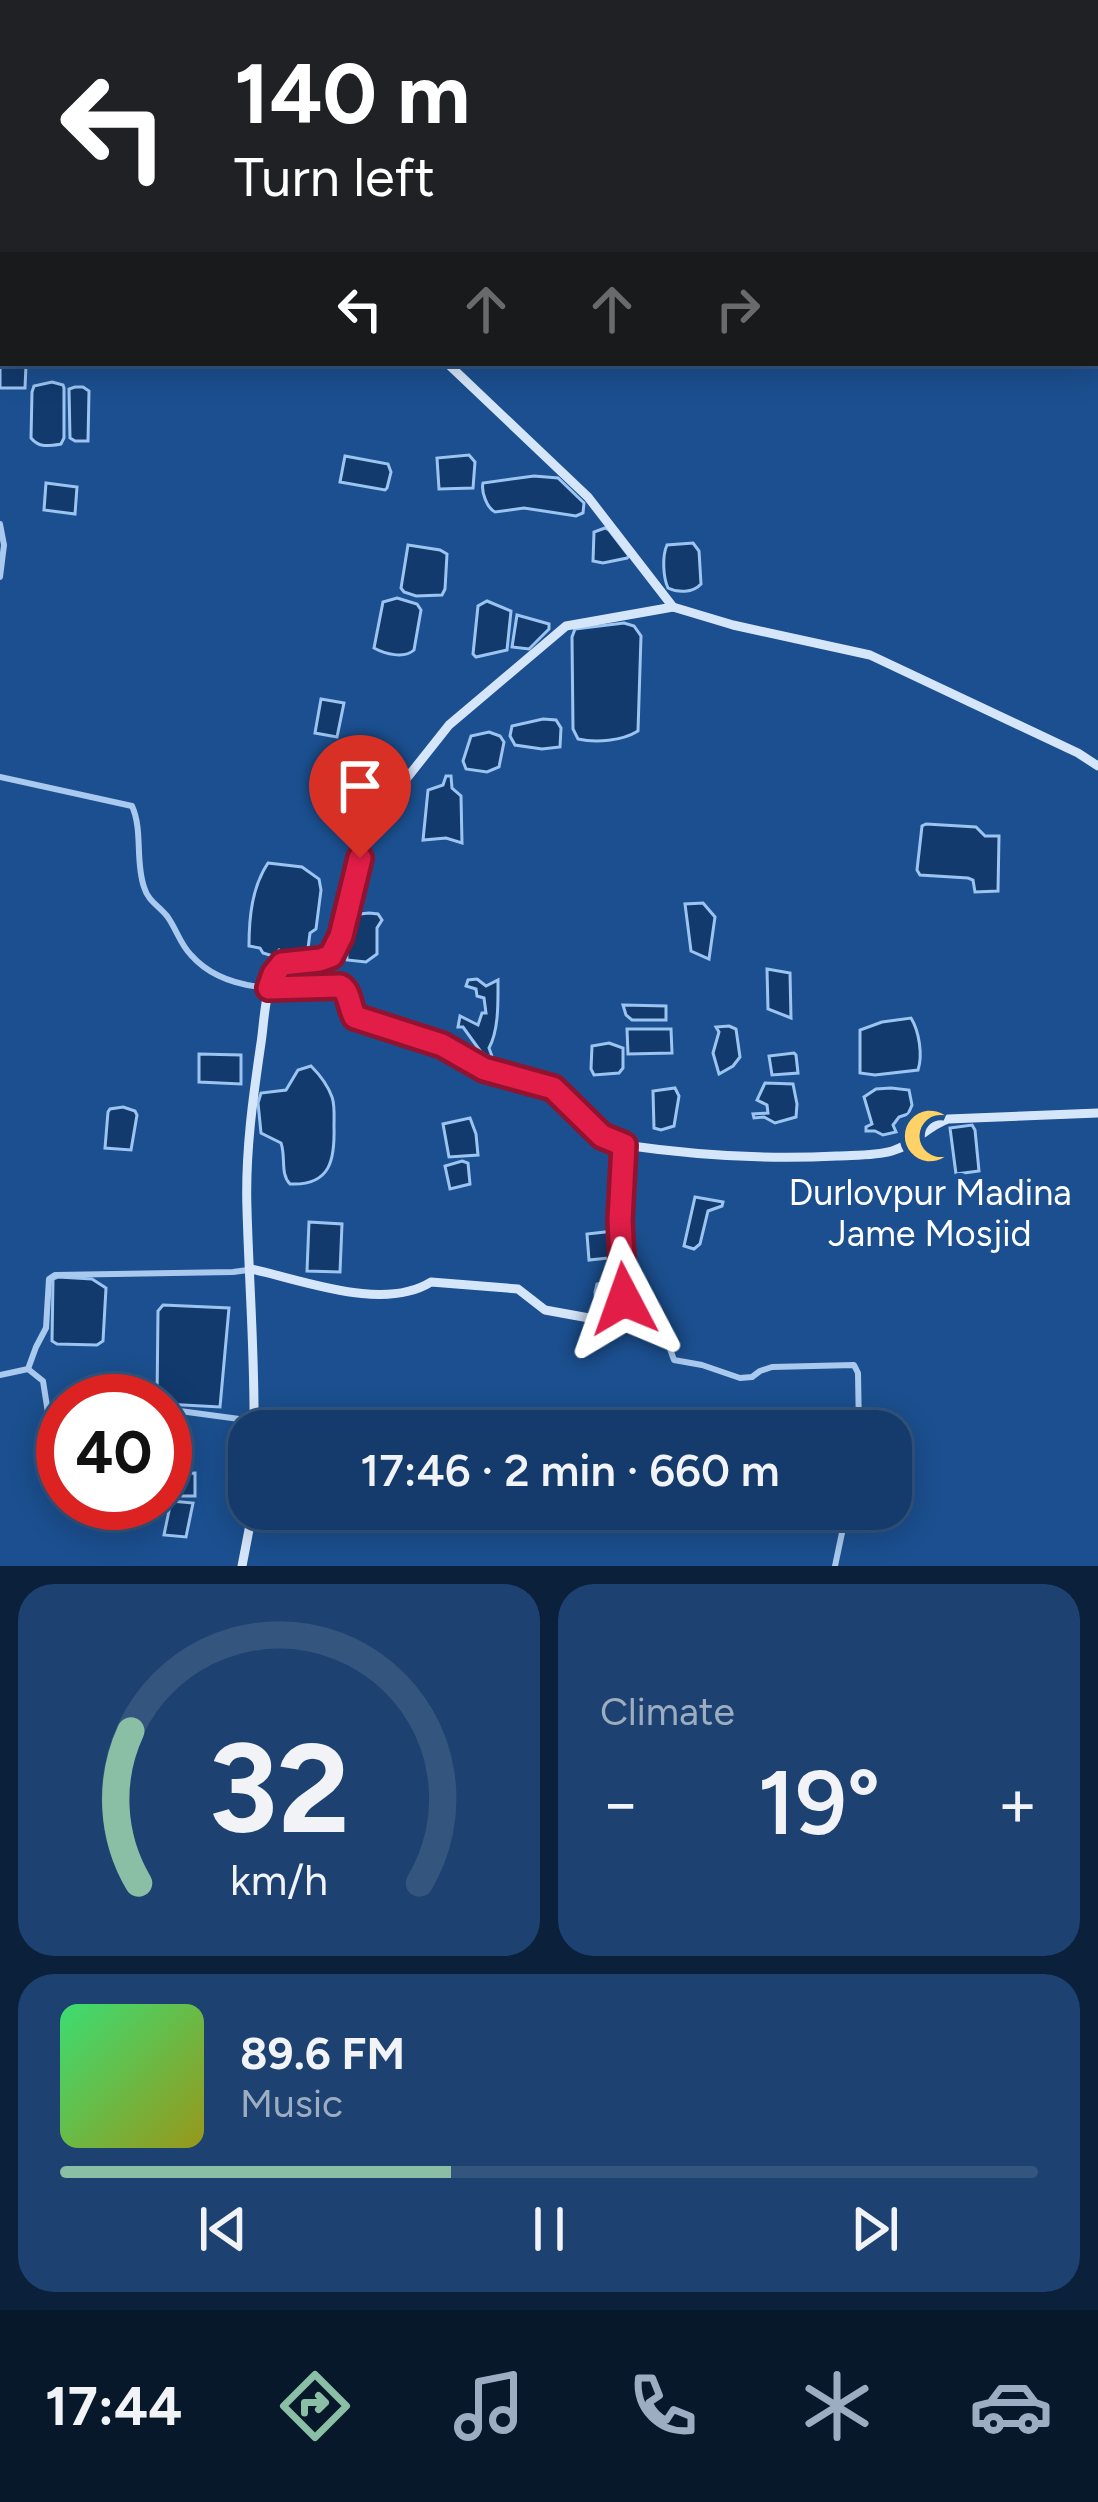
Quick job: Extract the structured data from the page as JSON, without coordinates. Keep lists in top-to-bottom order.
{
  "places": {
    "mosque": ["Durlovpur Madina Jame Mosjid"]
  },
  "page": {
    "turn": ["140 m", "Turn left"],
    "limit": "40",
    "trip": "17:46 · 2 min · 660 m",
    "tile": "Climate",
    "heat": ["−", "19°", "+"],
    "song": ["89.6 FM", "Music"],
    "tabs": "17:44",
    "gauge": ["32", "km/h"]
  }
}
